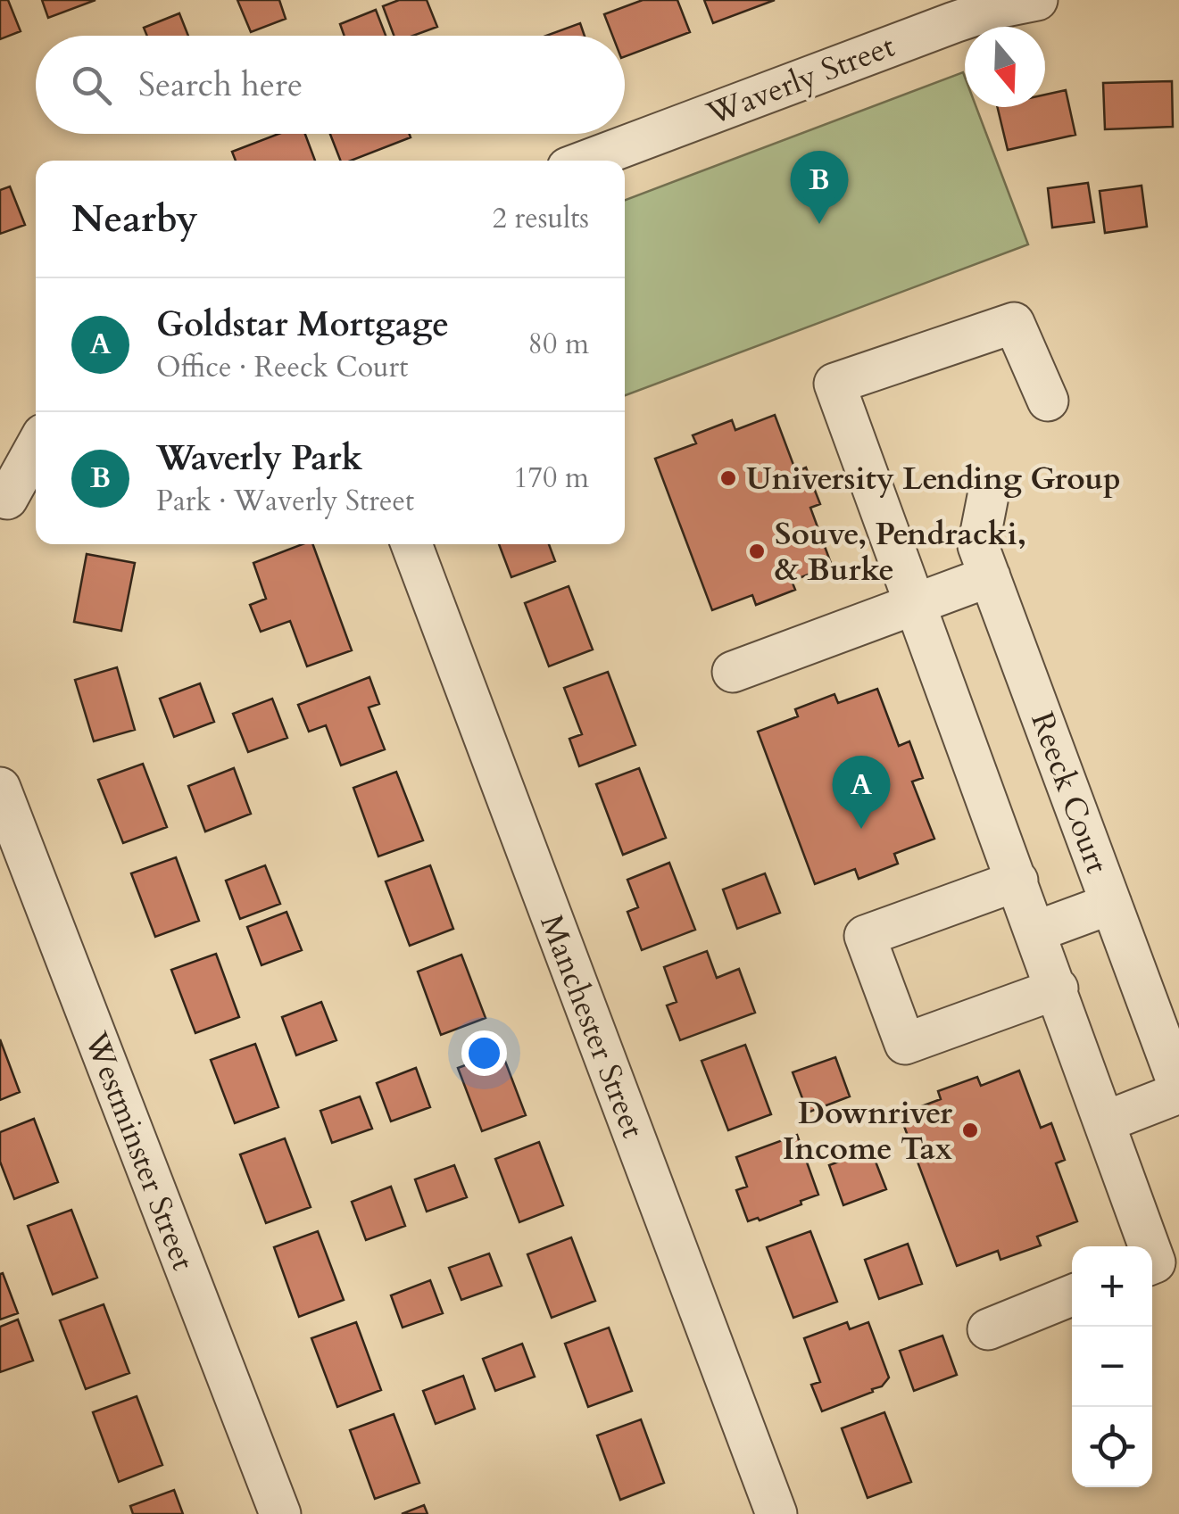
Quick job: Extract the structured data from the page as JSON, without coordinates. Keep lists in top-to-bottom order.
{
  "streets": {
    "street": [
      "Waverly Street",
      "Reeck Court",
      "Manchester Street",
      "Westminster Street"
    ]
  },
  "places": ["University Lending Group", "Souve, Pendracki, & Burke", "Downriver Income Tax"],
  "north": "bottom",
  "page": {
    "search": "Search here",
    "pins": ["B", "A"],
    "heading": ["Nearby", "2 results"],
    "list": [
      {
        "mark": "A",
        "name": "Goldstar Mortgage",
        "note": "Office · Reeck Court",
        "value": "80 m"
      },
      {
        "mark": "B",
        "name": "Waverly Park",
        "note": "Park · Waverly Street",
        "value": "170 m"
      }
    ],
    "map_buttons": ["+", "−"]
  }
}
